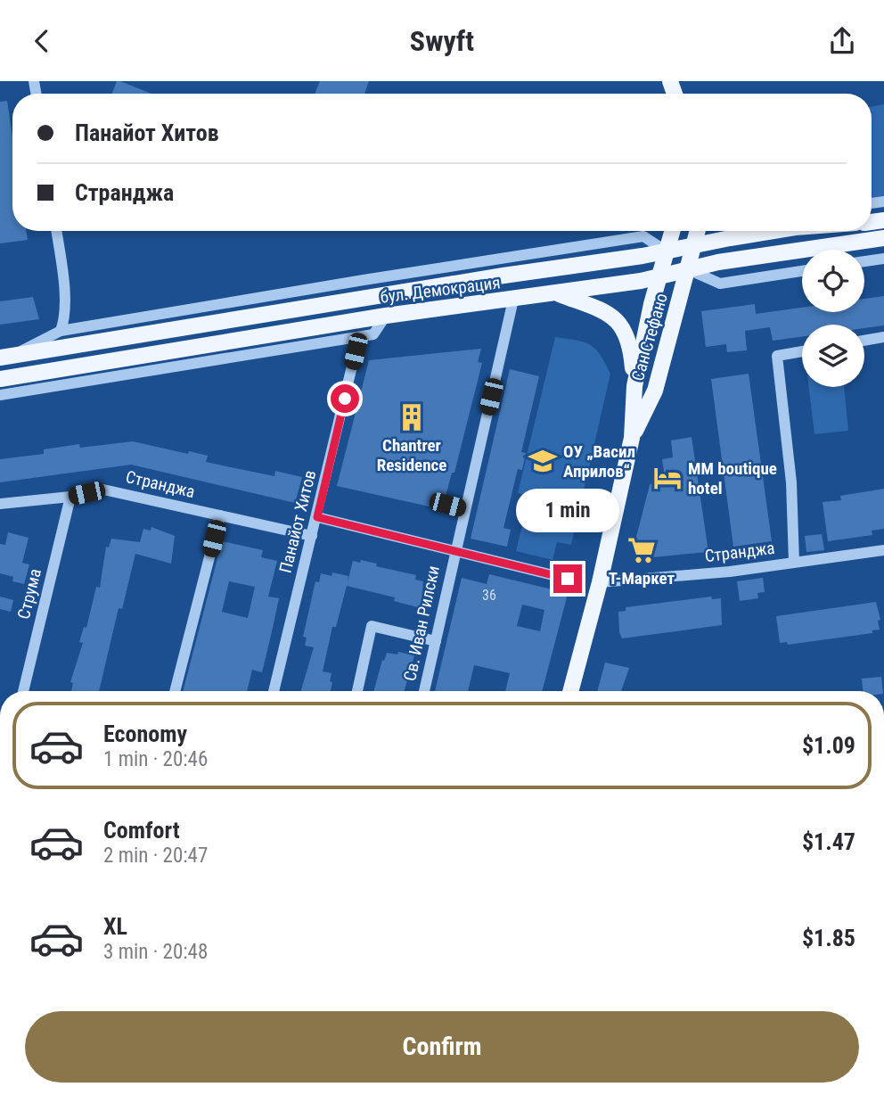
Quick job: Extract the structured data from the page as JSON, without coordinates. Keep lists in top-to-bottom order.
{
  "streets": {
    "main road": ["бул. Демокрация", "Сан Стефано"],
    "street": [
      "Странджа",
      "Панайот Хитов",
      "Струма",
      "Св. Иван Рилски"
    ]
  },
  "crossings": [
    ["бул. Демокрация", "Сан Стефано"],
    ["бул. Демокрация", "Св. Иван Рилски"],
    ["Сан Стефано", "Странджа"],
    ["Странджа", "Панайот Хитов"],
    ["Странджа", "Струма"]
  ],
  "places": {
    "building": ["Chantrer Residence"],
    "school or university": ["ОУ „Васил Априлов“"],
    "hotel": ["MM boutique hotel"],
    "supermarket": ["Т-Маркет"]
  },
  "house_numbers": ["36"],
  "page": {
    "header": "Swyft",
    "banner": ["Панайот Хитов", "Странджа"],
    "bubble": "1 min",
    "list": [
      {
        "name": "Economy",
        "note": "1 min · 20:46",
        "value": "$1.09"
      },
      {
        "name": "Comfort",
        "note": "2 min · 20:47",
        "value": "$1.47"
      },
      {
        "name": "XL",
        "note": "3 min · 20:48",
        "value": "$1.85"
      }
    ],
    "buttons": "Confirm"
  }
}
